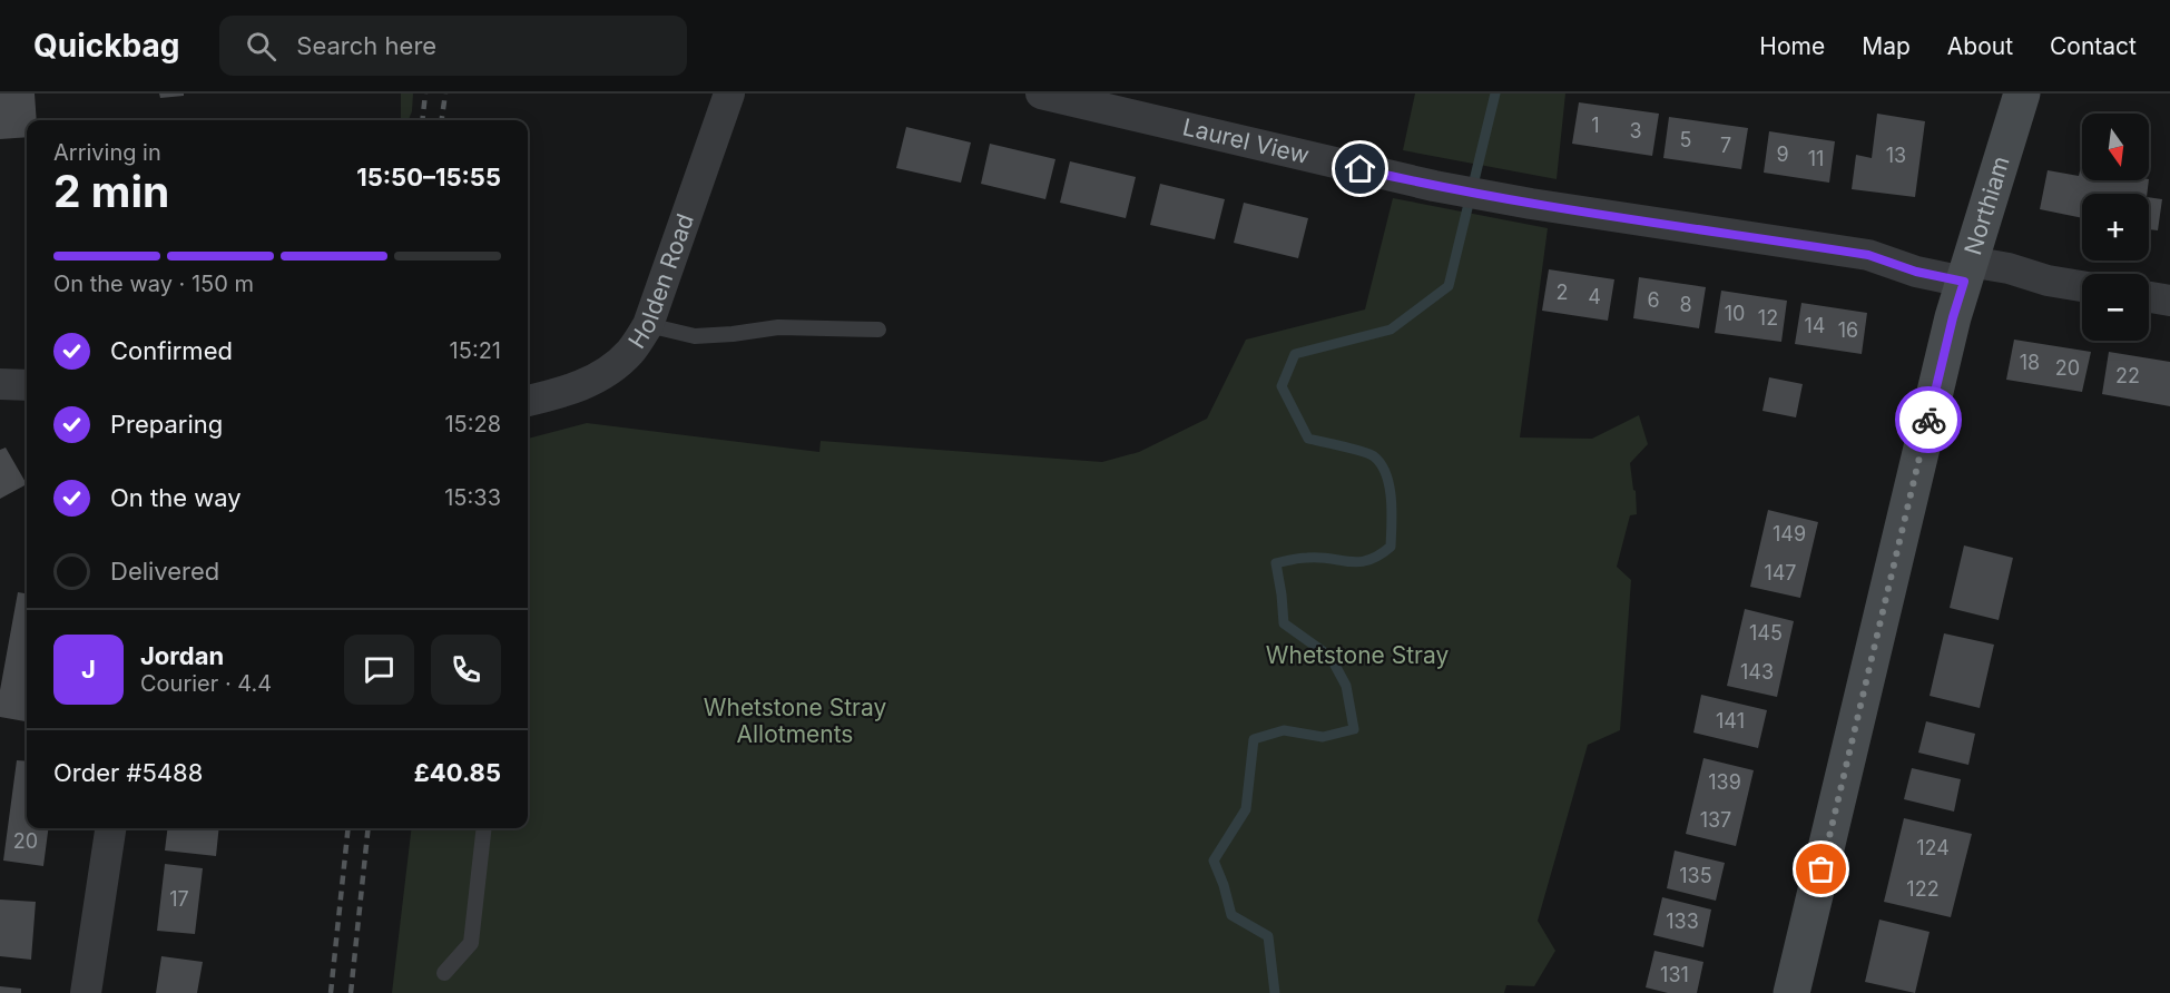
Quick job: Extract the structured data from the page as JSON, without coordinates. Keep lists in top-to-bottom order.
{
  "streets": {
    "street": ["Laurel View", "Northiam", "Holden Road"]
  },
  "crossings": [
    ["Laurel View", "Northiam"]
  ],
  "parks": ["Whetstone Stray", "Whetstone Stray Allotments"],
  "house_numbers": [
    "1",
    "3",
    "5",
    "7",
    "9",
    "13",
    "11",
    "2",
    "4",
    "6",
    "8",
    "10",
    "12",
    "14",
    "16",
    "18",
    "20",
    "22",
    "149",
    "147",
    "145",
    "143",
    "141",
    "139",
    "137",
    "20",
    "124",
    "135",
    "122",
    "17",
    "133",
    "131"
  ],
  "north": "bottom",
  "page": {
    "header": "Quickbag",
    "search": "Search here",
    "nav": [
      "Home",
      "Map",
      "About",
      "Contact"
    ],
    "map_buttons": ["+", "−"],
    "heading": ["2 min", "Arriving in", "15:50–15:55"],
    "panel": [
      "Jordan",
      "Courier · 4.4",
      "Order #5488",
      "£40.85"
    ],
    "bar": "On the way · 150 m",
    "list": [
      ["Confirmed", "15:21"],
      ["Preparing", "15:28"],
      ["On the way", "15:33"],
      "Delivered"
    ],
    "round": "J"
  }
}
